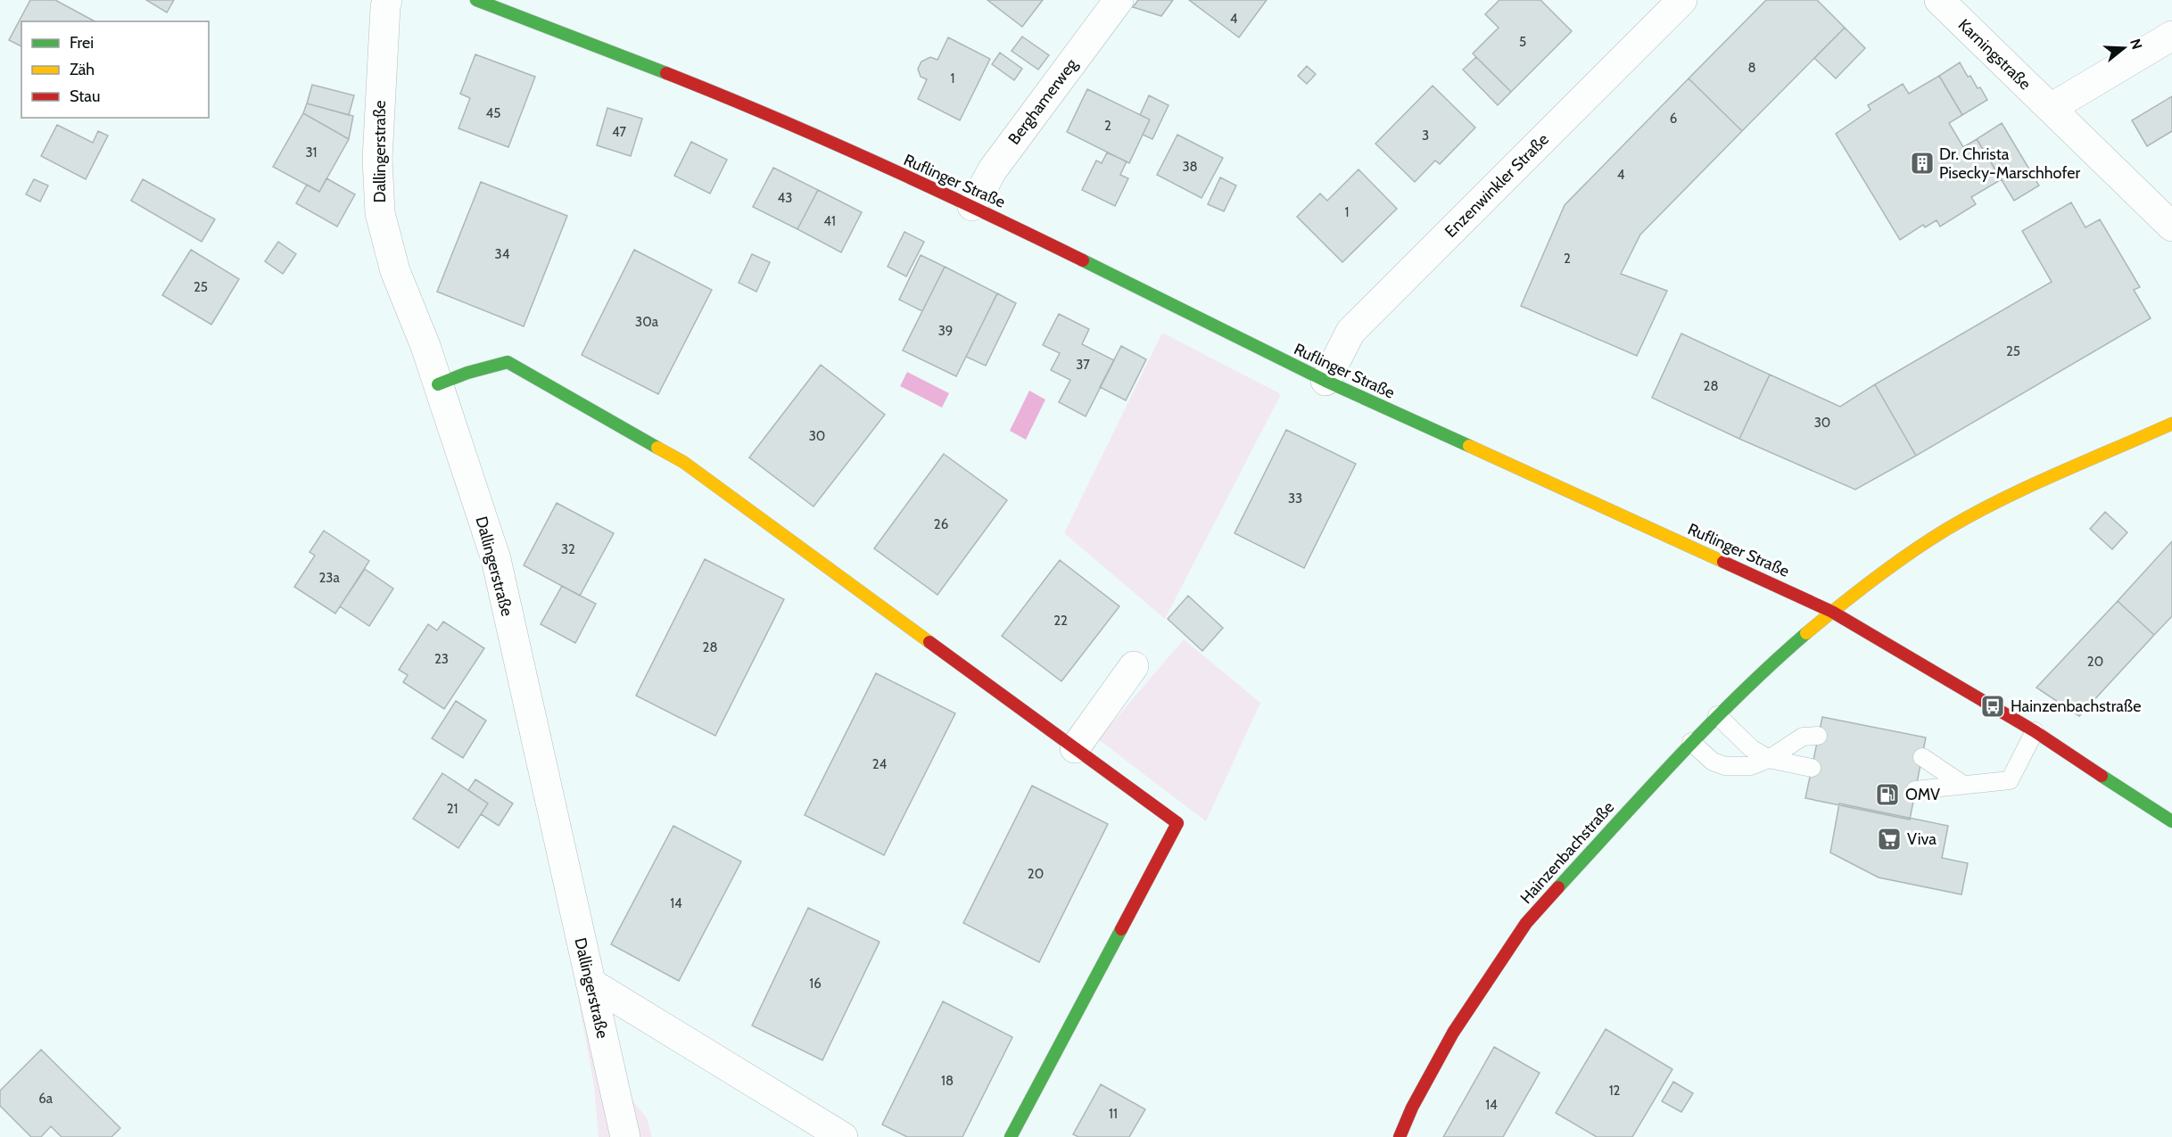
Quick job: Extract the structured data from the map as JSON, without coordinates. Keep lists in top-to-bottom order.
{
  "streets": {
    "street": [
      "Karningstraße",
      "Berghamerweg",
      "Dallingerstraße",
      "Ruflinger Straße",
      "Enzenwinkler Straße",
      "Hainzenbachstraße"
    ]
  },
  "crossings": [
    ["Berghamerweg", "Ruflinger Straße"],
    ["Ruflinger Straße", "Enzenwinkler Straße"],
    ["Ruflinger Straße", "Hainzenbachstraße"]
  ],
  "places": {
    "building": ["Dr. Christa Pisecky-Marschhofer"],
    "bus stop": ["Hainzenbachstraße"],
    "fuel station": ["OMV"],
    "supermarket": ["Viva"]
  },
  "house_numbers": [
    "4",
    "5",
    "8",
    "1",
    "45",
    "6",
    "2",
    "47",
    "3",
    "31",
    "38",
    "4",
    "43",
    "1",
    "41",
    "34",
    "2",
    "25",
    "30a",
    "39",
    "25",
    "37",
    "28",
    "30",
    "30",
    "33",
    "26",
    "32",
    "23a",
    "22",
    "28",
    "23",
    "20",
    "24",
    "21",
    "20",
    "14",
    "16",
    "18",
    "12",
    "6a",
    "14",
    "11"
  ],
  "legend": ["Frei", "Zäh", "Stau"],
  "north": "right"
}
